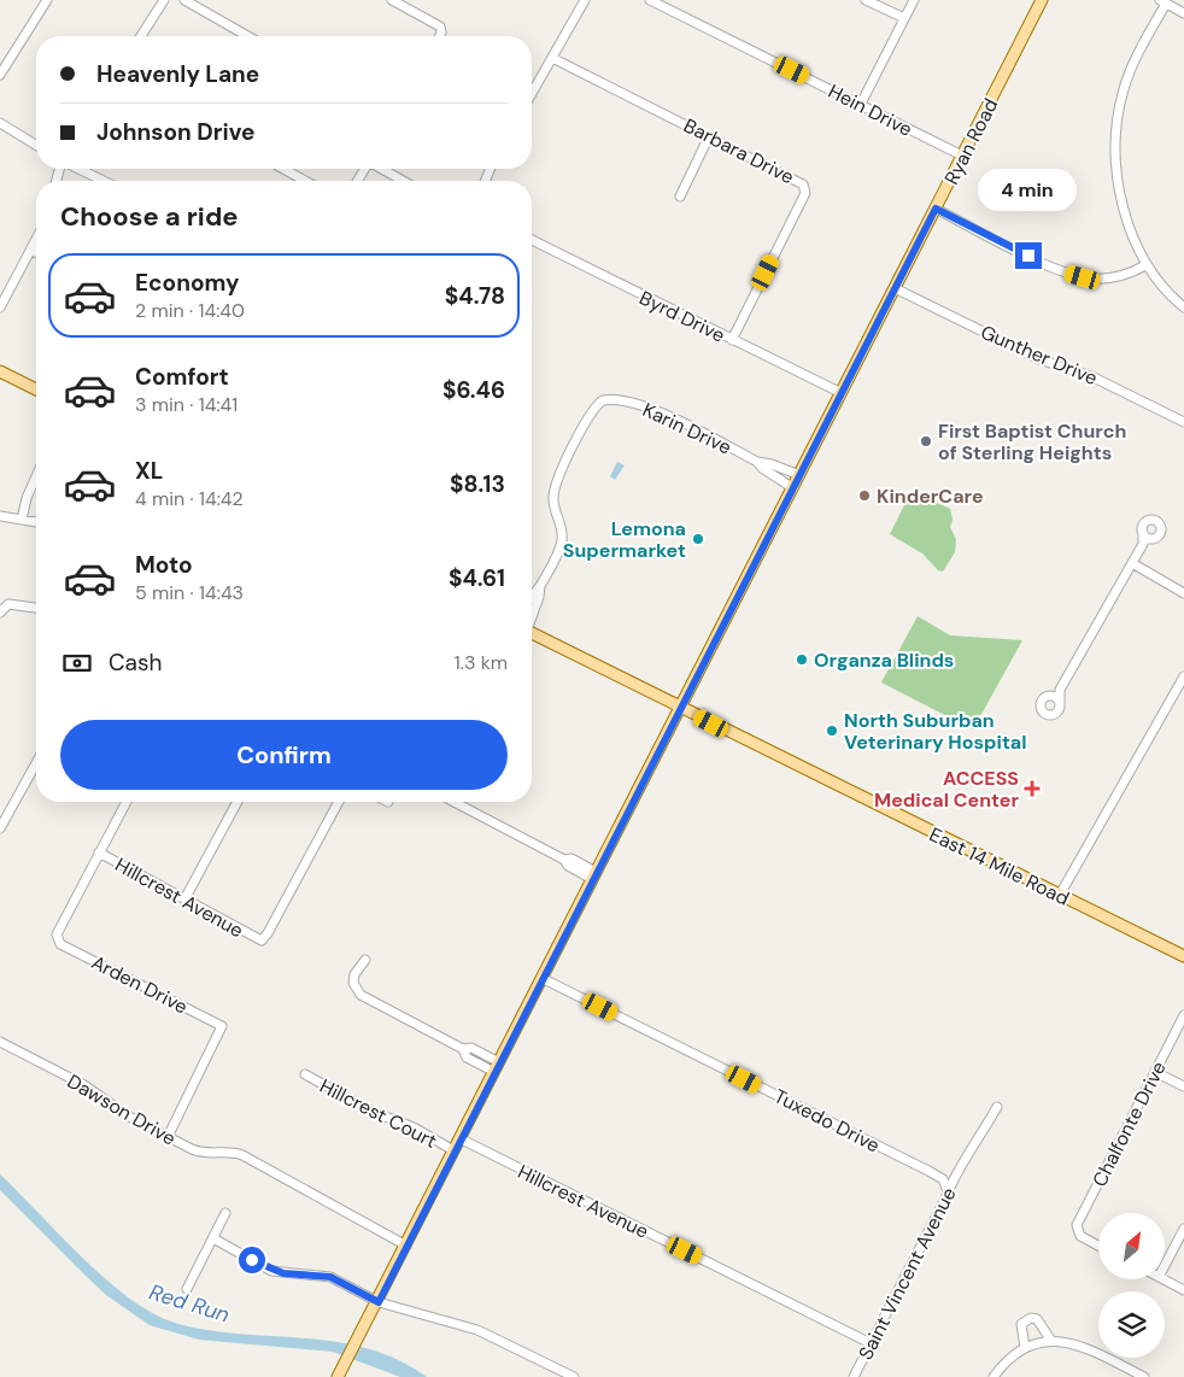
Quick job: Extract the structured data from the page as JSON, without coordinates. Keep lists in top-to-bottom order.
{
  "streets": {
    "main road": ["Ryan Road", "East 14 Mile Road"],
    "street": [
      "Hein Drive",
      "Barbara Drive",
      "Byrd Drive",
      "Gunther Drive",
      "Karin Drive",
      "Hillcrest Avenue",
      "Arden Drive",
      "Dawson Drive",
      "Hillcrest Court",
      "Tuxedo Drive",
      "Chalfonte Drive",
      "Saint Vincent Avenue"
    ]
  },
  "crossings": [
    ["Hein Drive", "Ryan Road"],
    ["Ryan Road", "Byrd Drive"],
    ["Ryan Road", "Gunther Drive"],
    ["Ryan Road", "Karin Drive"],
    ["Ryan Road", "East 14 Mile Road"],
    ["Ryan Road", "Hillcrest Avenue"],
    ["Ryan Road", "Dawson Drive"],
    ["Ryan Road", "Hillcrest Court"],
    ["Ryan Road", "Tuxedo Drive"],
    ["Barbara Drive", "Byrd Drive"],
    ["Hillcrest Avenue", "Arden Drive"],
    ["Hillcrest Avenue", "Saint Vincent Avenue"],
    ["Arden Drive", "Dawson Drive"],
    ["Tuxedo Drive", "Saint Vincent Avenue"]
  ],
  "water": ["Red Run"],
  "places": {
    "other": [
      "First Baptist Church of Sterling Heights",
      "KinderCare",
      "Lemona Supermarket",
      "Organza Blinds",
      "North Suburban Veterinary Hospital"
    ],
    "health": ["ACCESS Medical Center"]
  },
  "north": "top right",
  "page": {
    "banner": ["Heavenly Lane", "Johnson Drive"],
    "bubble": "4 min",
    "heading": "Choose a ride",
    "list": [
      {
        "name": "Economy",
        "note": "2 min · 14:40",
        "value": "$4.78"
      },
      {
        "name": "Comfort",
        "note": "3 min · 14:41",
        "value": "$6.46"
      },
      {
        "name": "XL",
        "note": "4 min · 14:42",
        "value": "$8.13"
      },
      {
        "name": "Moto",
        "note": "5 min · 14:43",
        "value": "$4.61"
      }
    ],
    "pay": ["Cash", "1.3 km"],
    "buttons": "Confirm"
  }
}
